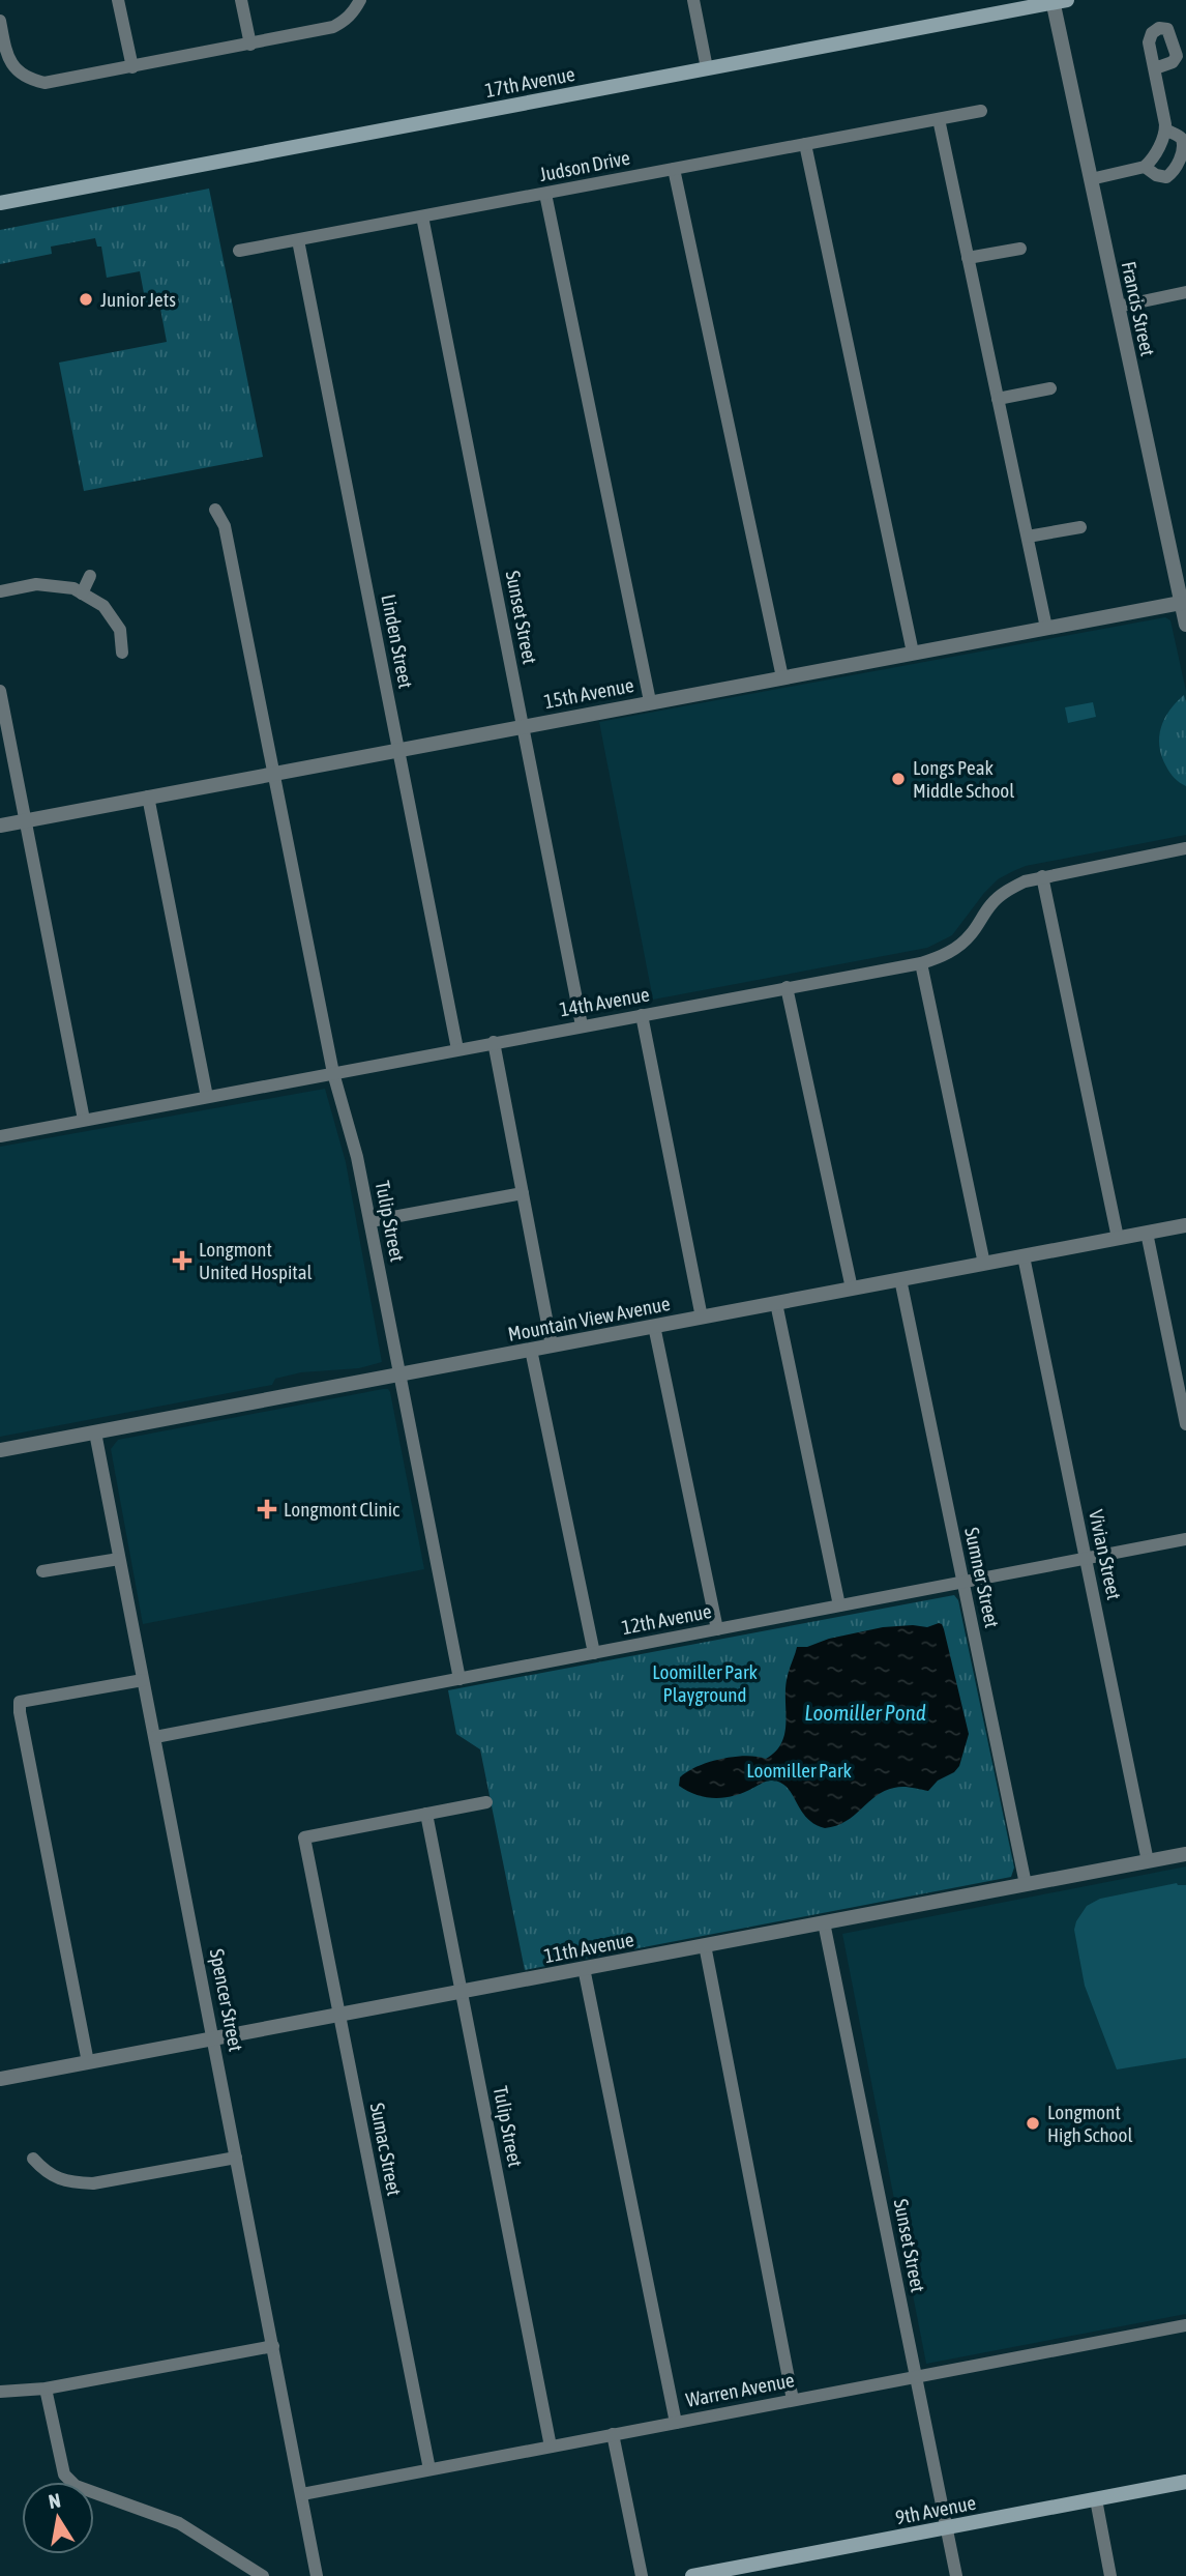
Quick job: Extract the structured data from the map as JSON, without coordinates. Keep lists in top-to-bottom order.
{
  "streets": {
    "main road": ["17th Avenue", "9th Avenue"],
    "street": [
      "Judson Drive",
      "Francis Street",
      "Sunset Street",
      "Linden Street",
      "15th Avenue",
      "14th Avenue",
      "Tulip Street",
      "Mountain View Avenue",
      "Vivian Street",
      "Sumner Street",
      "12th Avenue",
      "11th Avenue",
      "Spencer Street",
      "Sumac Street",
      "Warren Avenue"
    ]
  },
  "crossings": [
    ["17th Avenue", "Francis Street"],
    ["Judson Drive", "Sunset Street"],
    ["Judson Drive", "Linden Street"],
    ["Francis Street", "15th Avenue"],
    ["Sunset Street", "15th Avenue"],
    ["Sunset Street", "14th Avenue"],
    ["Sunset Street", "11th Avenue"],
    ["Sunset Street", "Warren Avenue"],
    ["Sunset Street", "9th Avenue"],
    ["Linden Street", "15th Avenue"],
    ["Linden Street", "14th Avenue"],
    ["15th Avenue", "Tulip Street"],
    ["14th Avenue", "Tulip Street"],
    ["Tulip Street", "Mountain View Avenue"],
    ["Tulip Street", "12th Avenue"],
    ["Tulip Street", "11th Avenue"],
    ["Tulip Street", "Sumac Street"],
    ["Tulip Street", "Warren Avenue"],
    ["Mountain View Avenue", "Vivian Street"],
    ["Mountain View Avenue", "Sumner Street"],
    ["Mountain View Avenue", "Spencer Street"],
    ["Vivian Street", "12th Avenue"],
    ["Vivian Street", "11th Avenue"],
    ["Sumner Street", "12th Avenue"],
    ["Sumner Street", "11th Avenue"],
    ["12th Avenue", "Spencer Street"],
    ["11th Avenue", "Spencer Street"],
    ["11th Avenue", "Sumac Street"],
    ["Spencer Street", "Warren Avenue"],
    ["Sumac Street", "Warren Avenue"]
  ],
  "water": ["Loomiller Pond"],
  "parks": ["Loomiller Park Playground", "Loomiller Park"],
  "places": {
    "other": ["Junior Jets", "Longs Peak Middle School", "Longmont High School"],
    "health": ["Longmont United Hospital", "Longmont Clinic"]
  },
  "north": "top"
}
